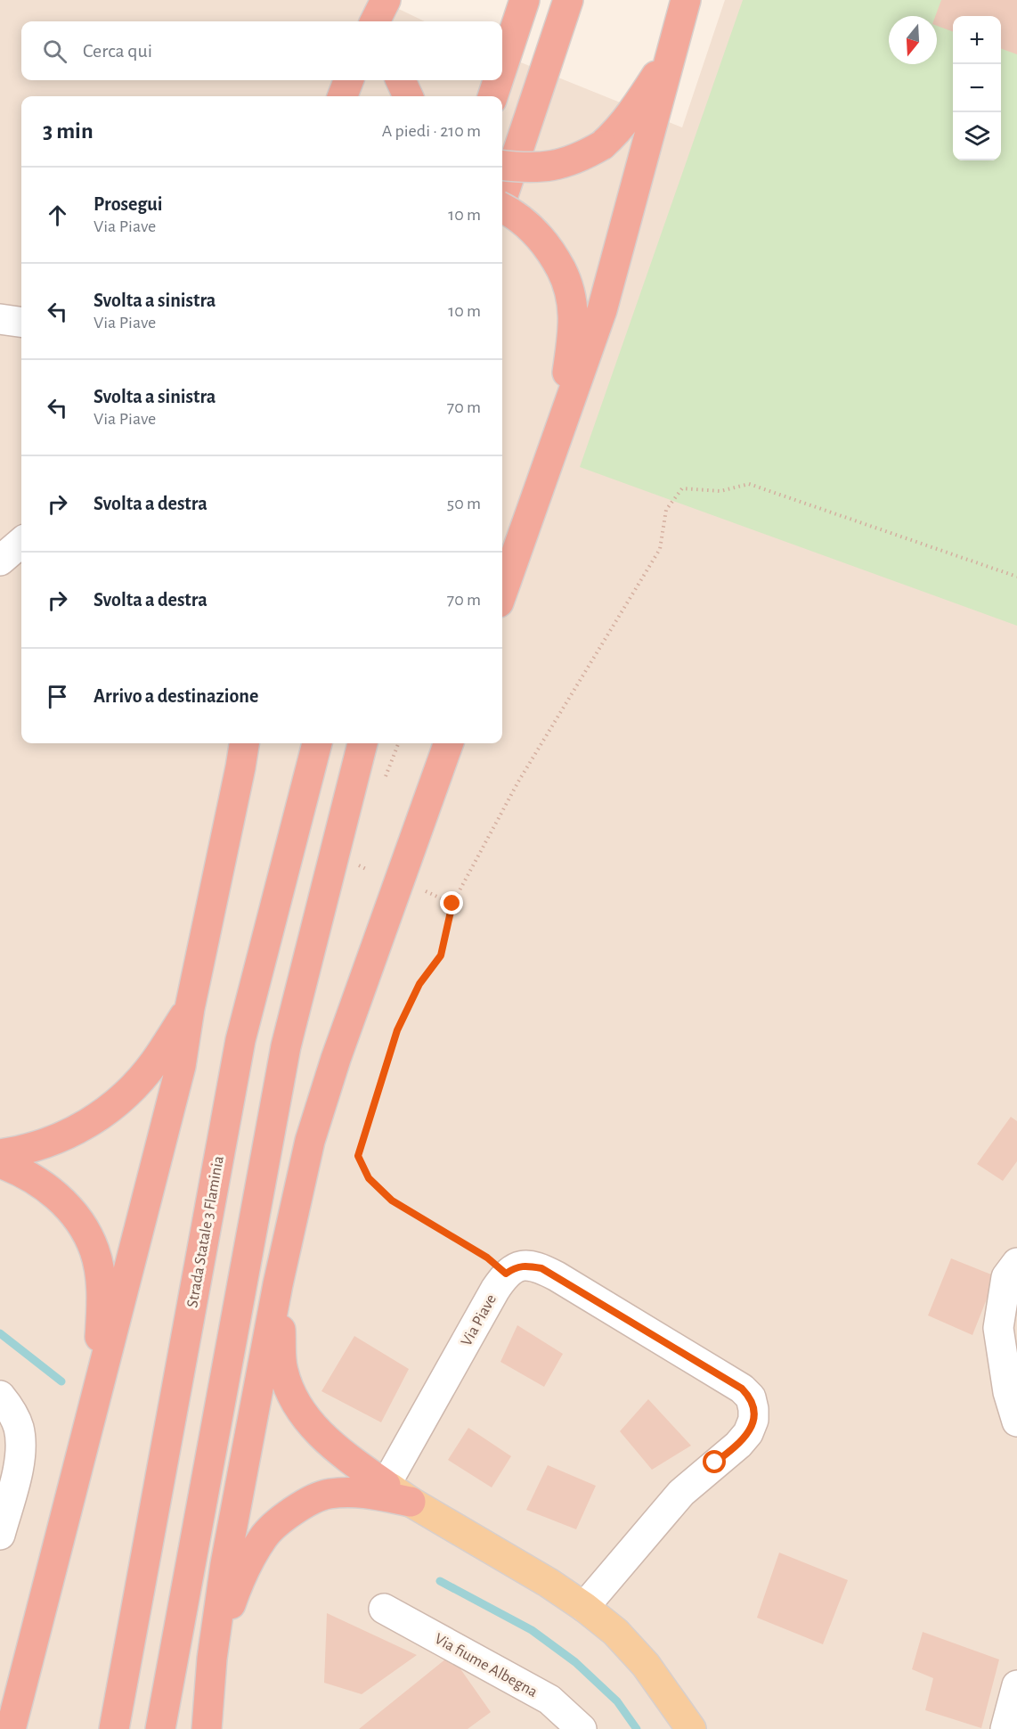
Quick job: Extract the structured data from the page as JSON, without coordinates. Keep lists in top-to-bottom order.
{
  "streets": {
    "highway": ["Strada Statale 3 Flaminia"],
    "street": ["Via Piave", "Via fiume Albegna"]
  },
  "north": "bottom",
  "page": {
    "map_buttons": ["+", "−"],
    "search": "Cerca qui",
    "heading": ["3 min", "A piedi · 210 m"],
    "list": [
      ["Prosegui", "Via Piave", "10 m"],
      ["Svolta a sinistra", "Via Piave", "10 m"],
      ["Svolta a sinistra", "Via Piave", "70 m"],
      ["Svolta a destra", "50 m"],
      ["Svolta a destra", "70 m"],
      "Arrivo a destinazione"
    ]
  }
}
